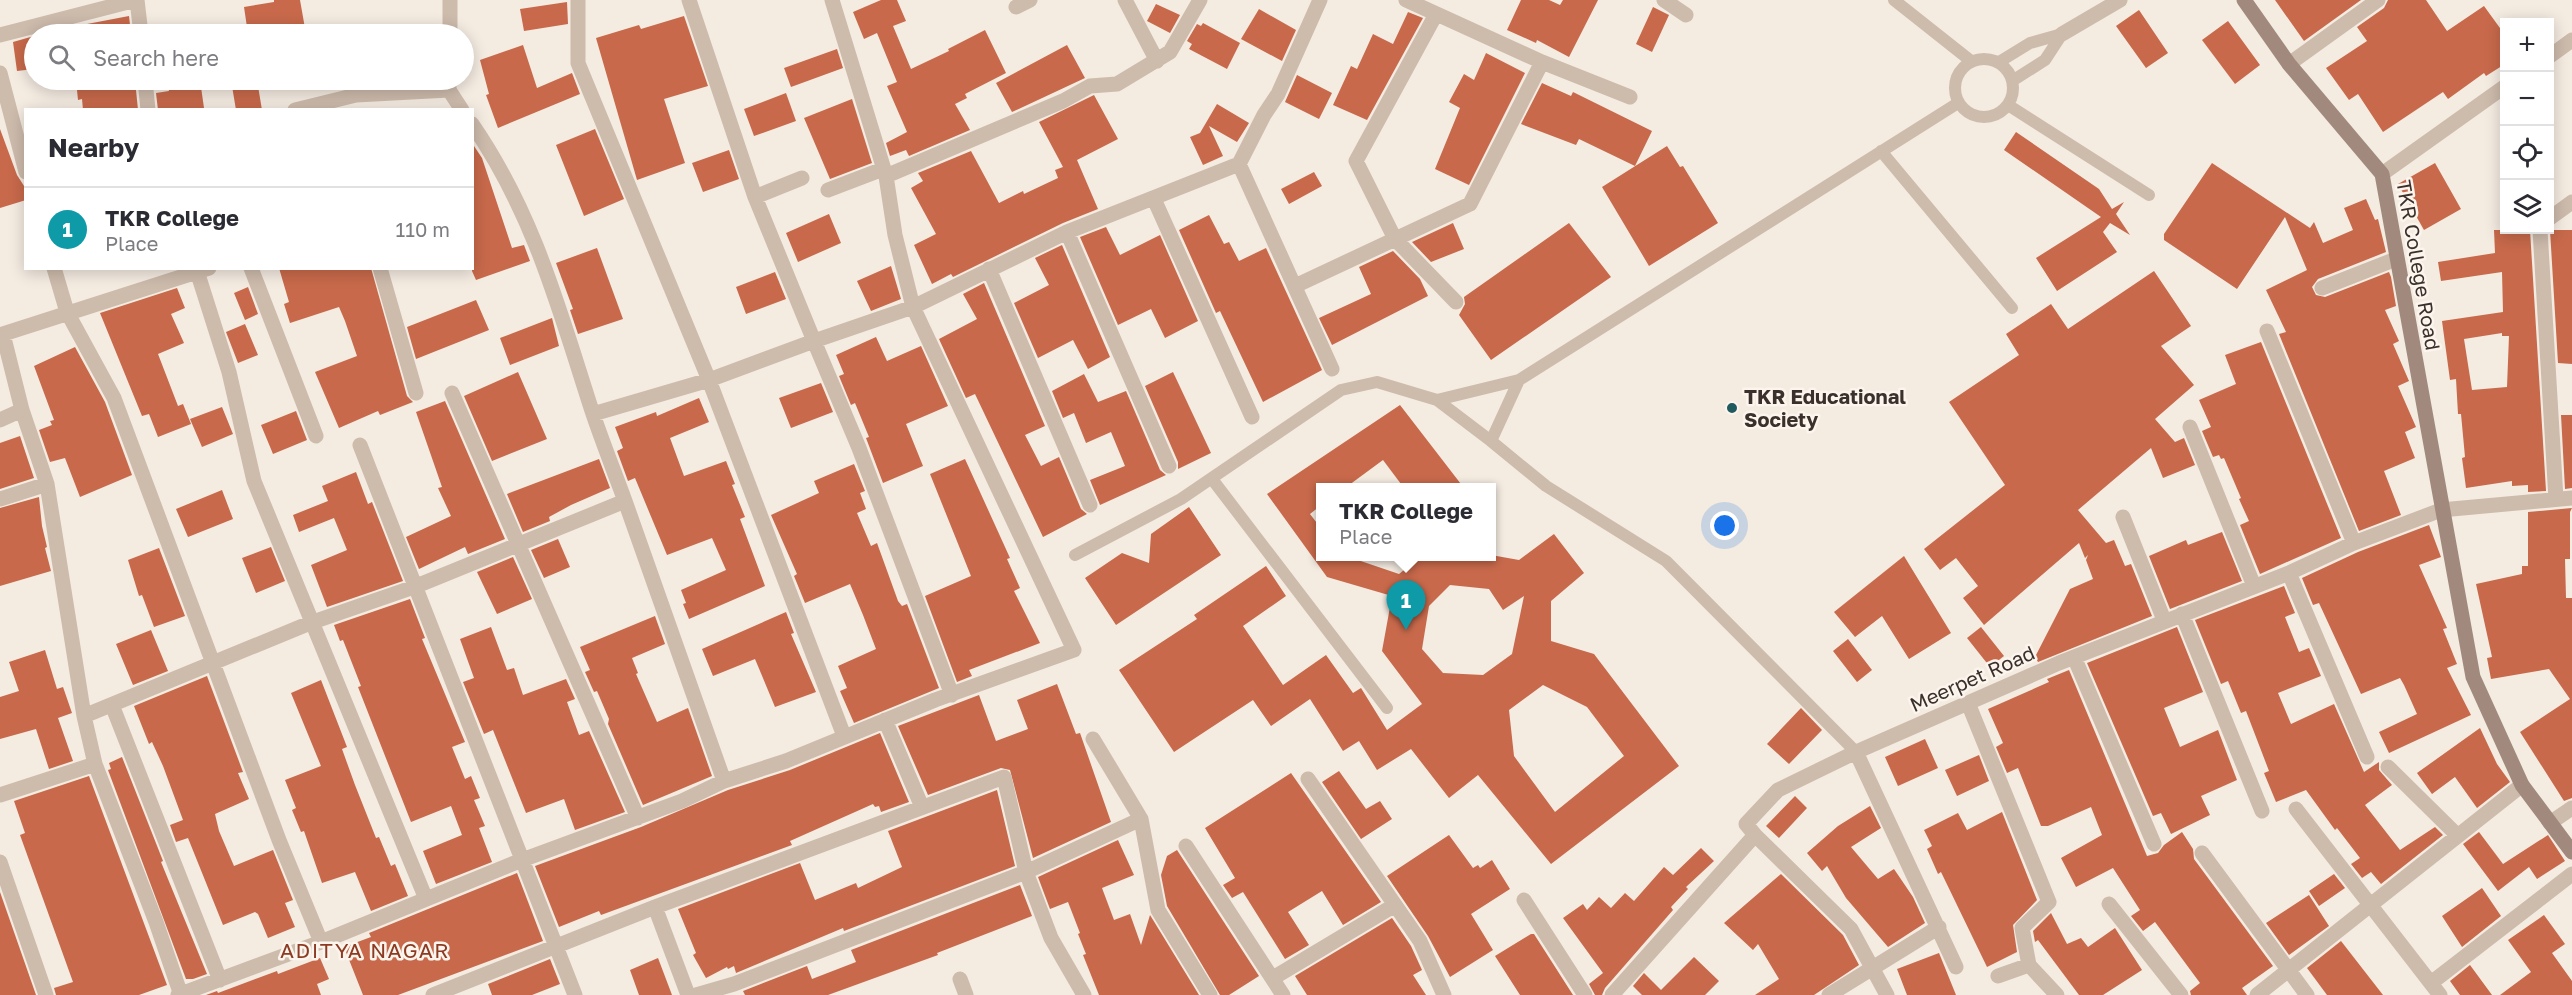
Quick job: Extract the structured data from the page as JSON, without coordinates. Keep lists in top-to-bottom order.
{
  "streets": {
    "street": ["TKR College Road", "Meerpet Road"]
  },
  "crossings": [
    ["TKR College Road", "Meerpet Road"]
  ],
  "districts": ["ADITYA NAGAR"],
  "places": ["TKR Educational Society"],
  "page": {
    "map_buttons": ["+", "−"],
    "search": "Search here",
    "heading": "Nearby",
    "list": [
      {
        "mark": "1",
        "name": "TKR College",
        "note": "Place",
        "value": "110 m"
      }
    ],
    "popup": ["TKR College", "Place"],
    "pins": "1"
  }
}
